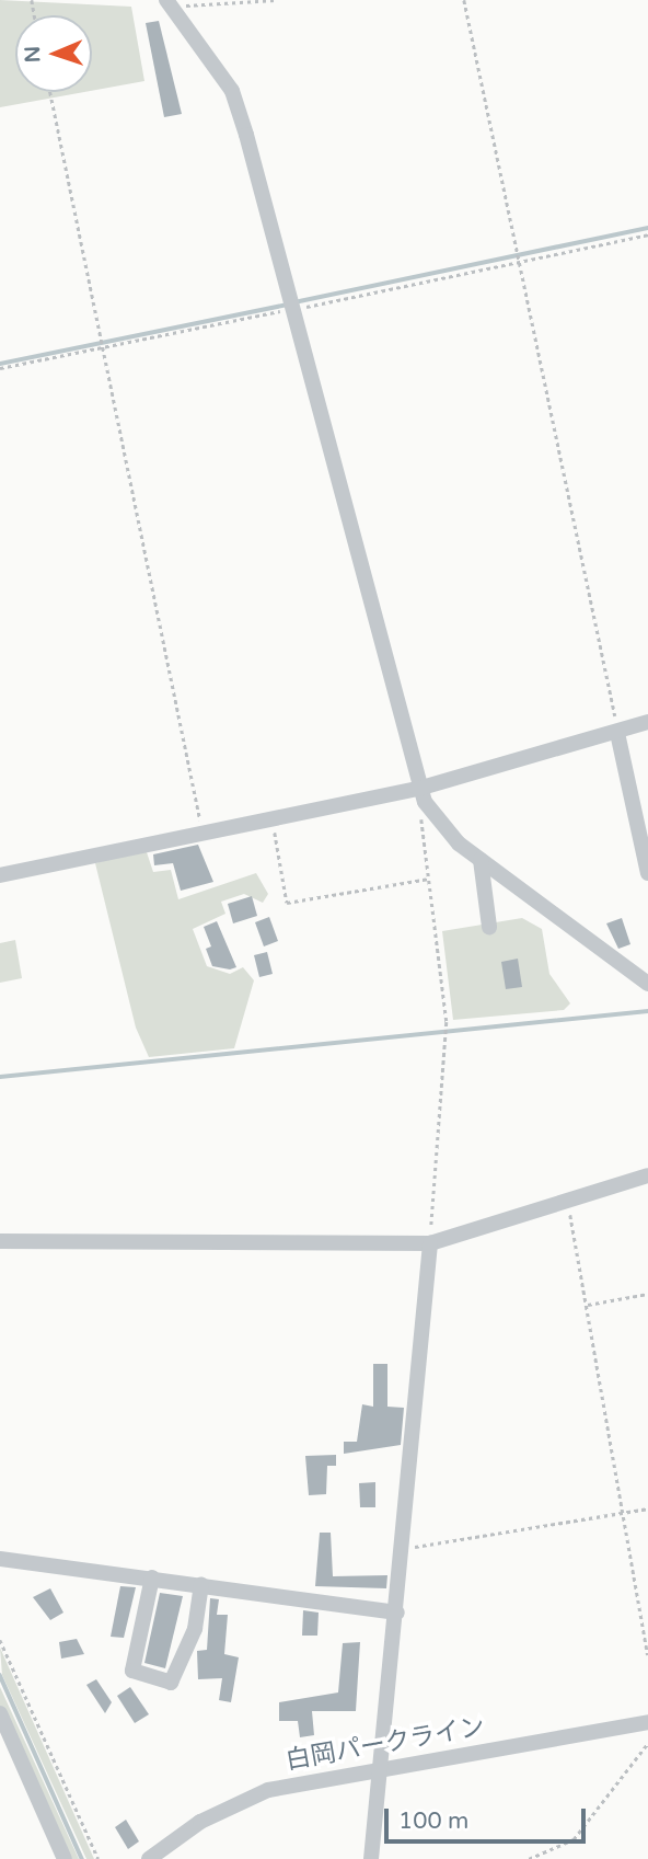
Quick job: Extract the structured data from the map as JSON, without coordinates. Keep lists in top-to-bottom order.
{
  "streets": {
    "street": ["白岡パークライン"]
  },
  "scale_bar": "100 m",
  "north": "left"
}
